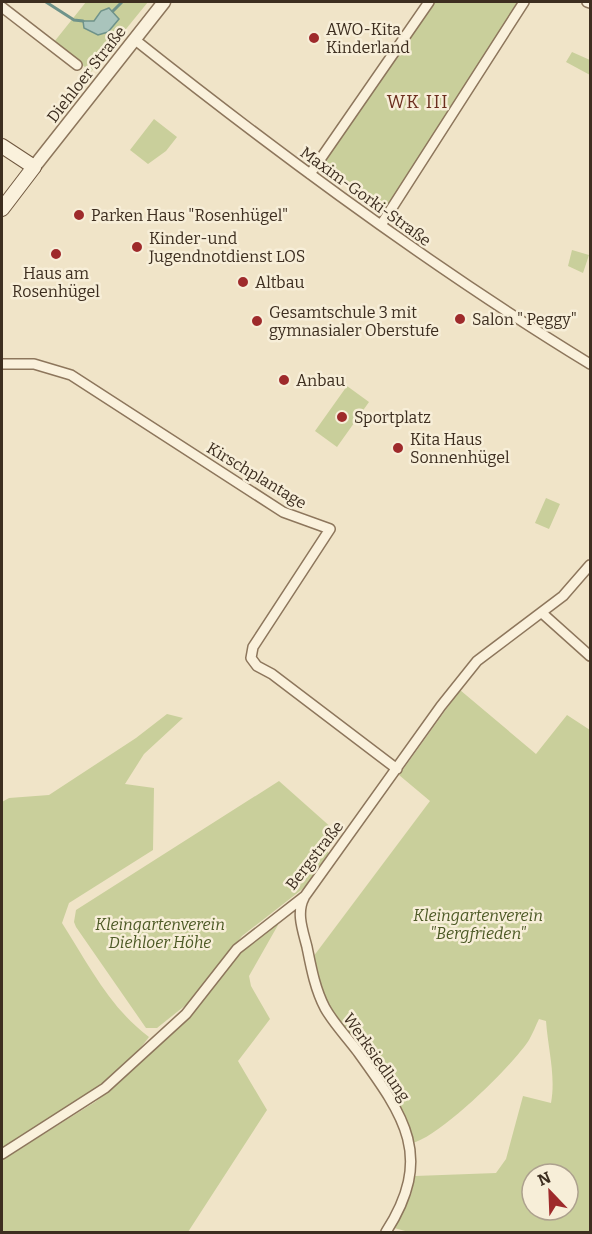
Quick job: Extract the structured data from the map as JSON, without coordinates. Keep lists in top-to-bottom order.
{
  "streets": {
    "street": [
      "Diehloer Straße",
      "Maxim-Gorki-Straße",
      "Kirschplantage",
      "Bergstraße",
      "Werksiedlung"
    ]
  },
  "crossings": [
    ["Diehloer Straße", "Maxim-Gorki-Straße"],
    ["Kirschplantage", "Bergstraße"],
    ["Bergstraße", "Werksiedlung"]
  ],
  "districts": ["WK III"],
  "parks": ["Kleingartenverein \"Bergfrieden\"", "Kleingartenverein Diehloer Höhe"],
  "places": [
    "AWO-Kita Kinderland",
    "Parken Haus \"Rosenhügel\"",
    "Kinder-und Jugendnotdienst LOS",
    "Haus am Rosenhügel",
    "Altbau",
    "Salon \" Peggy\"",
    "Gesamtschule 3 mit gymnasialer Oberstufe",
    "Anbau",
    "Sportplatz",
    "Kita Haus Sonnenhügel"
  ],
  "north": "top left"
}
